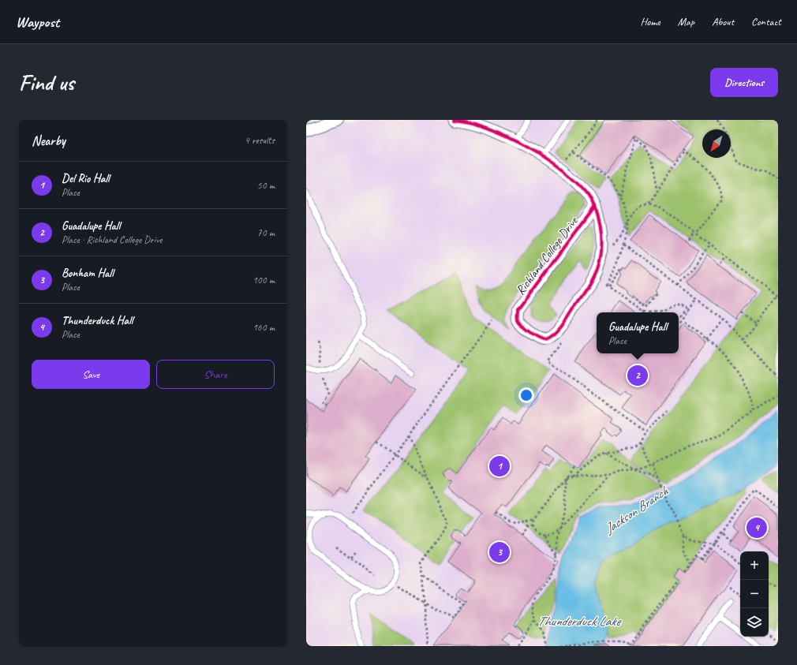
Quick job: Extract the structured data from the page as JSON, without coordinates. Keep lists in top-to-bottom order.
{
  "streets": {
    "street": ["Richland College Drive"]
  },
  "water": ["Jackson Branch", "Thunderduck Lake"],
  "north": "bottom left",
  "page": {
    "header": "Waypost",
    "nav": [
      "Home",
      "Map",
      "About",
      "Contact"
    ],
    "buttons": [
      "Directions",
      ["Save", "Share"]
    ],
    "title": "Find us",
    "heading": ["Nearby", "4 results"],
    "list": [
      {
        "mark": "1",
        "name": "Del Rio Hall",
        "note": "Place",
        "value": "50 m"
      },
      {
        "mark": "2",
        "name": "Guadalupe Hall",
        "note": "Place · Richland College Drive",
        "value": "70 m"
      },
      {
        "mark": "3",
        "name": "Bonham Hall",
        "note": "Place",
        "value": "100 m"
      },
      {
        "mark": "4",
        "name": "Thunderduck Hall",
        "note": "Place",
        "value": "160 m"
      }
    ],
    "popup": ["Guadalupe Hall", "Place"],
    "pins": [
      "2",
      "1",
      "4",
      "3"
    ],
    "map_buttons": ["+", "−"]
  }
}
